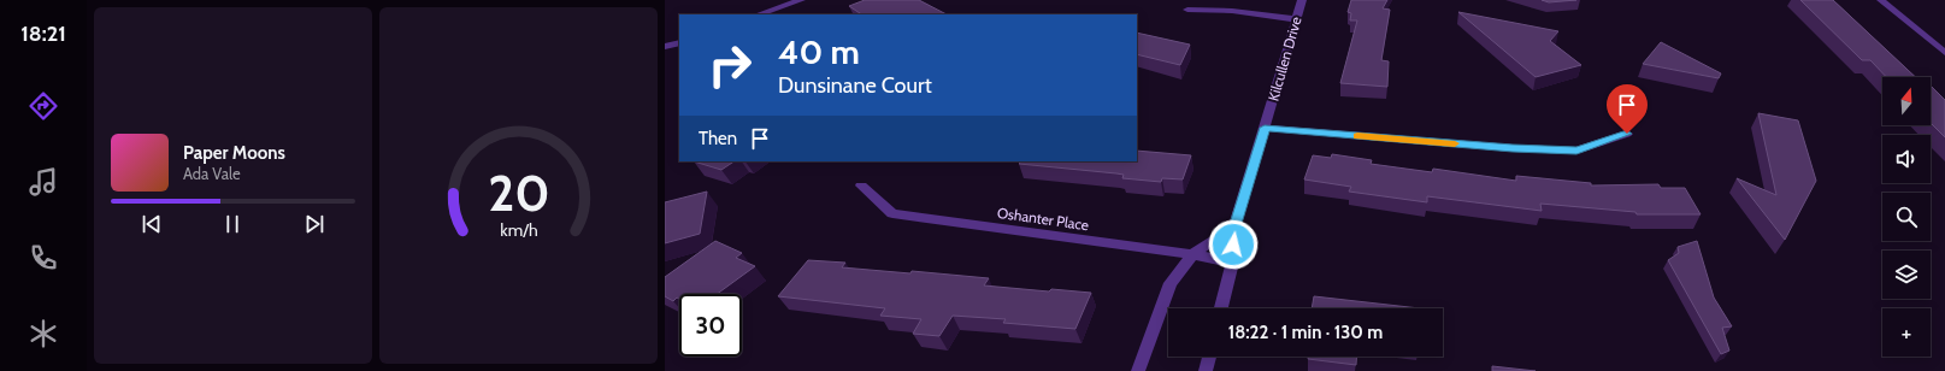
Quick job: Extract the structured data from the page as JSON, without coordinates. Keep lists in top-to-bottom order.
{
  "streets": {
    "street": ["Kilcullen Drive", "Oshanter Place"]
  },
  "crossings": [
    ["Kilcullen Drive", "Oshanter Place"]
  ],
  "north": "top",
  "page": {
    "tabs": "18:21",
    "turn": ["40 m", "Dunsinane Court"],
    "map_buttons": "+",
    "then": "Then",
    "song": ["Paper Moons", "Ada Vale"],
    "limit": "30",
    "trip": "18:22 · 1 min · 130 m",
    "gauge": ["20", "km/h"]
  }
}
